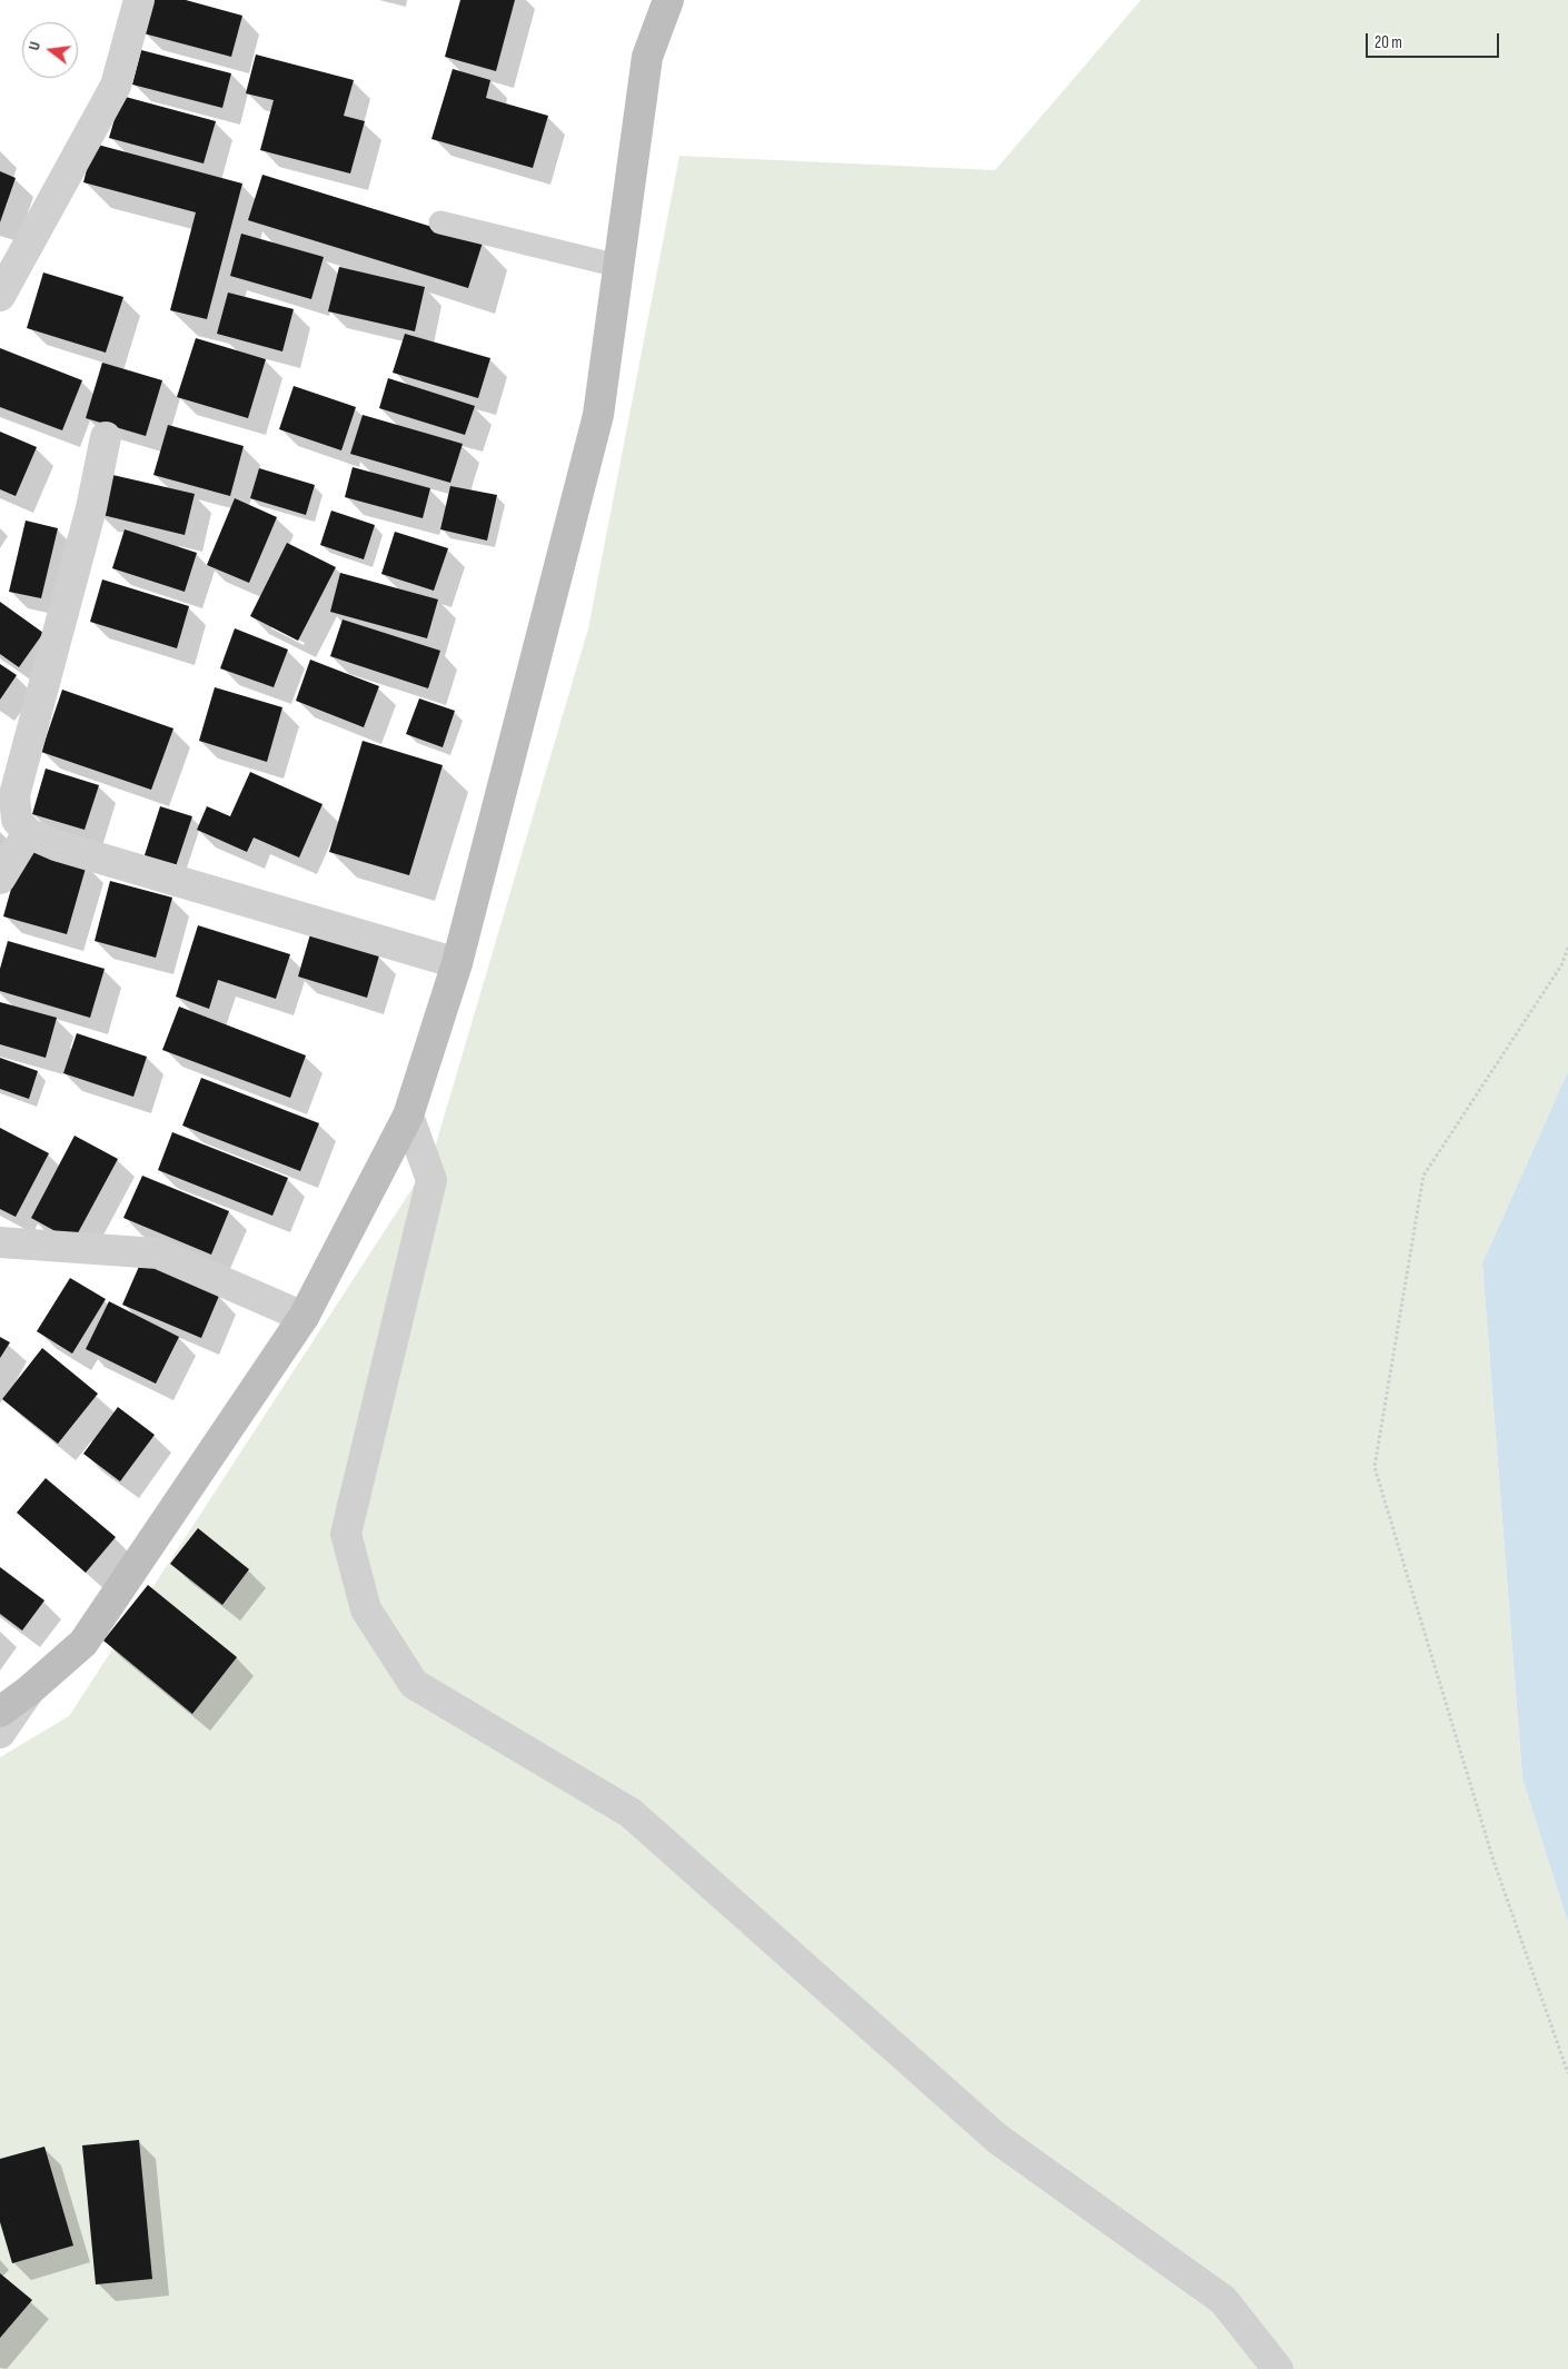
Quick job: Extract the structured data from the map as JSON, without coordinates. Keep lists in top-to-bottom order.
{
  "scale_bar": "20 m",
  "north": "left"
}
